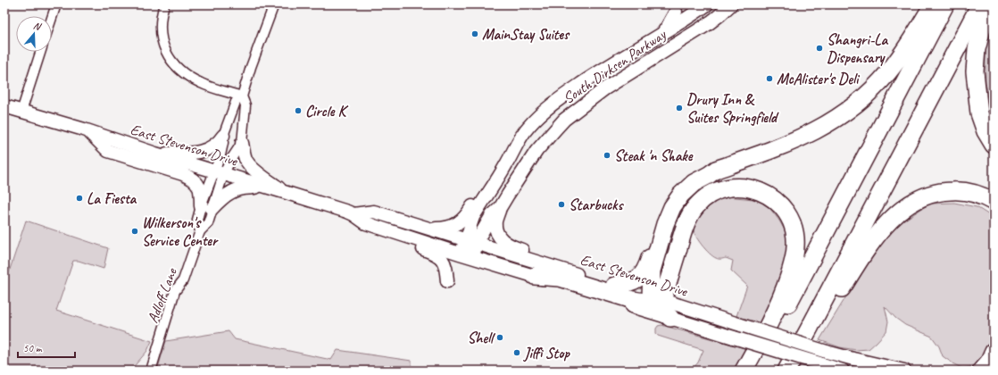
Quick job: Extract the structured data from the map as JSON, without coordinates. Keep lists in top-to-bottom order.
{
  "streets": {
    "main road": ["South Dirksen Parkway", "East Stevenson Drive"],
    "street": ["Adloff Lane"]
  },
  "crossings": [
    ["South Dirksen Parkway", "East Stevenson Drive"],
    ["East Stevenson Drive", "Adloff Lane"]
  ],
  "places": [
    "MainStay Suites",
    "Shangri-La Dispensary",
    "McAlister's Deli",
    "Drury Inn & Suites Springfield",
    "Circle K",
    "Steak 'n Shake",
    "La Fiesta",
    "Starbucks",
    "Wilkerson's Service Center",
    "Shell",
    "Jiffi Stop"
  ],
  "scale_bar": "50 m",
  "north": "top"
}
